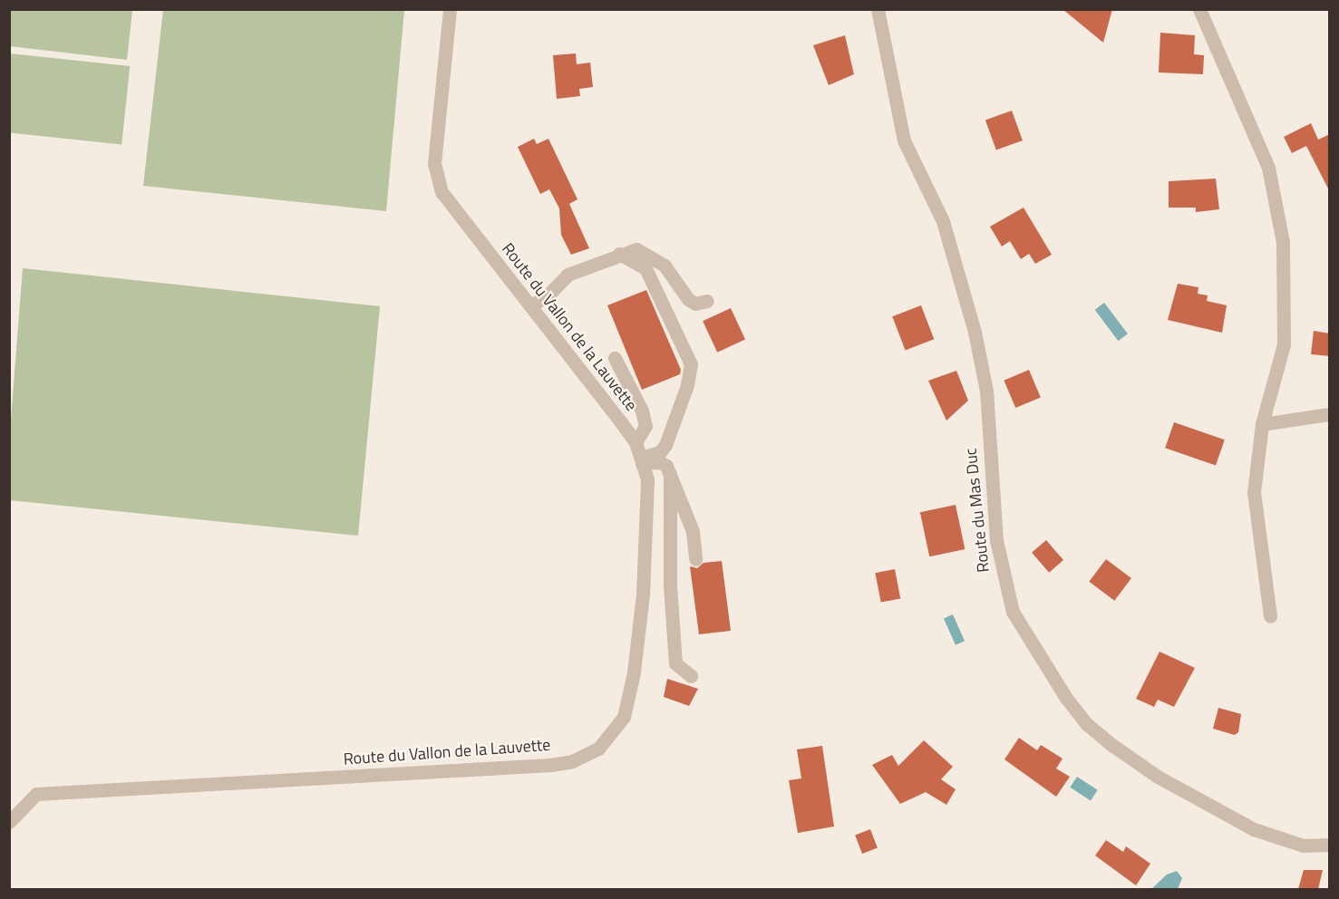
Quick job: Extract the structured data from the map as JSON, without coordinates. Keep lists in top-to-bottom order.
{
  "streets": {
    "street": ["Route du Vallon de la Lauvette", "Route du Mas Duc"]
  }
}
